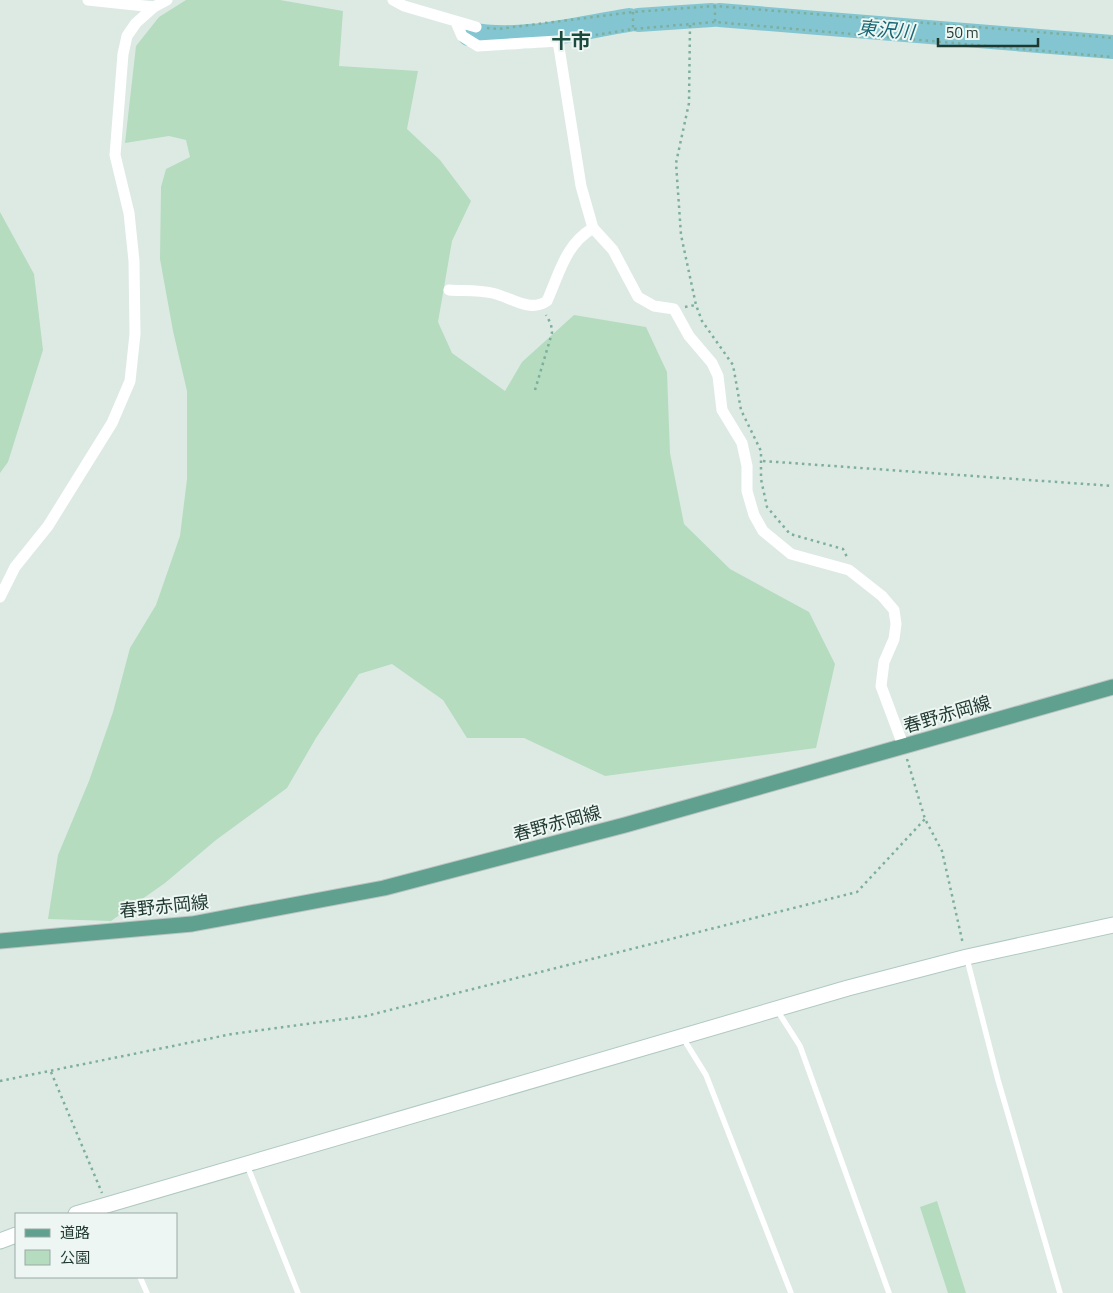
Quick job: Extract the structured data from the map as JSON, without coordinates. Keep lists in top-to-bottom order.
{
  "streets": {
    "main road": ["春野赤岡線"]
  },
  "districts": ["十市"],
  "water": ["東沢川"],
  "legend": ["道路", "公園"],
  "scale_bar": "50 m"
}
